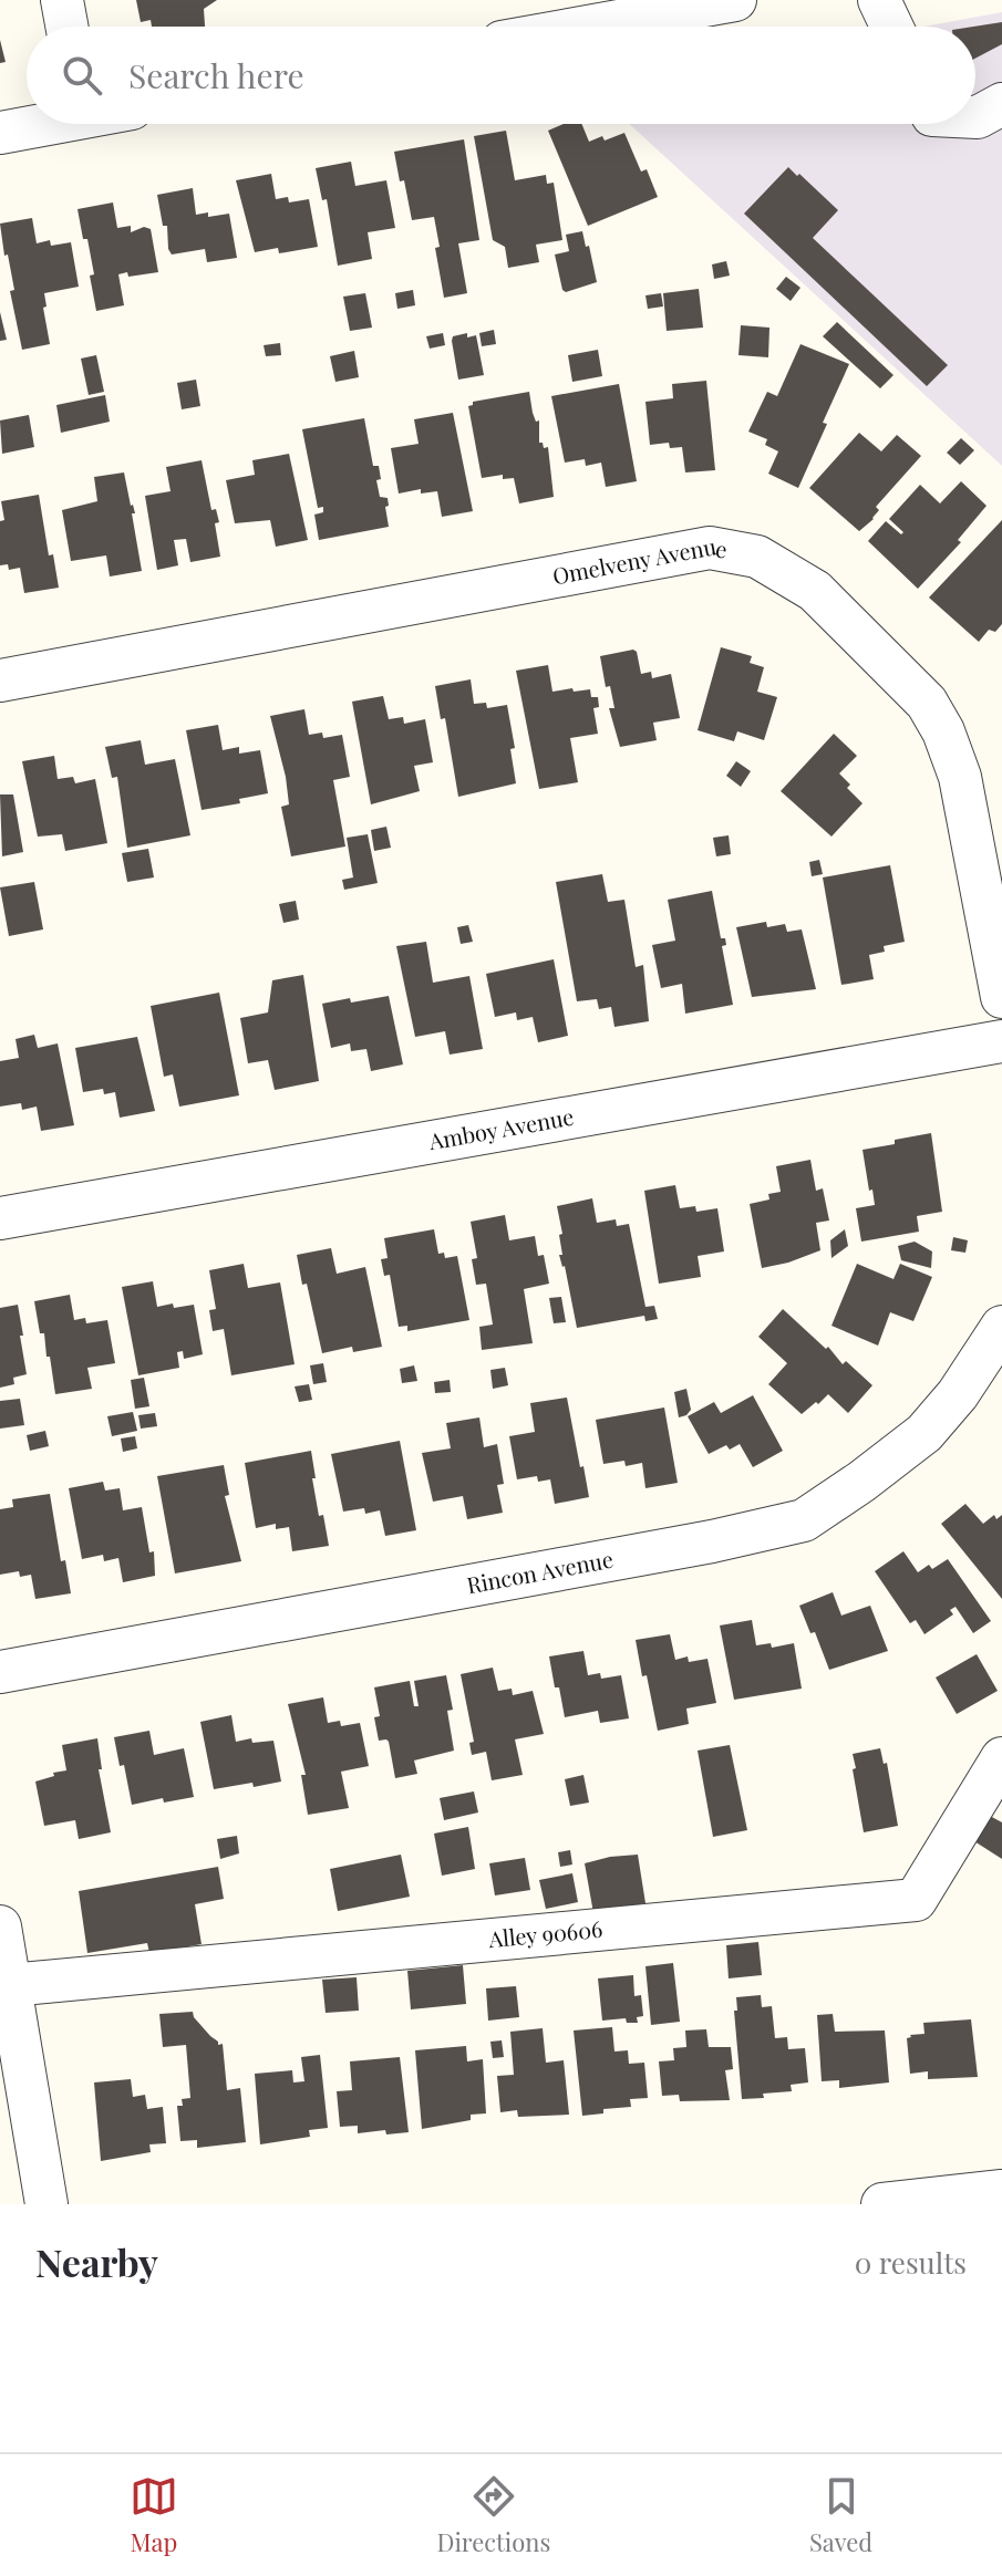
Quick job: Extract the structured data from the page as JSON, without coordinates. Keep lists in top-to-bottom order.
{
  "streets": {
    "street": [
      "Omelveny Avenue",
      "Amboy Avenue",
      "Rincon Avenue",
      "Alley 90606"
    ]
  },
  "page": {
    "search": "Search here",
    "heading": ["Nearby", "0 results"],
    "nav": ["Map", "Directions", "Saved"]
  }
}
